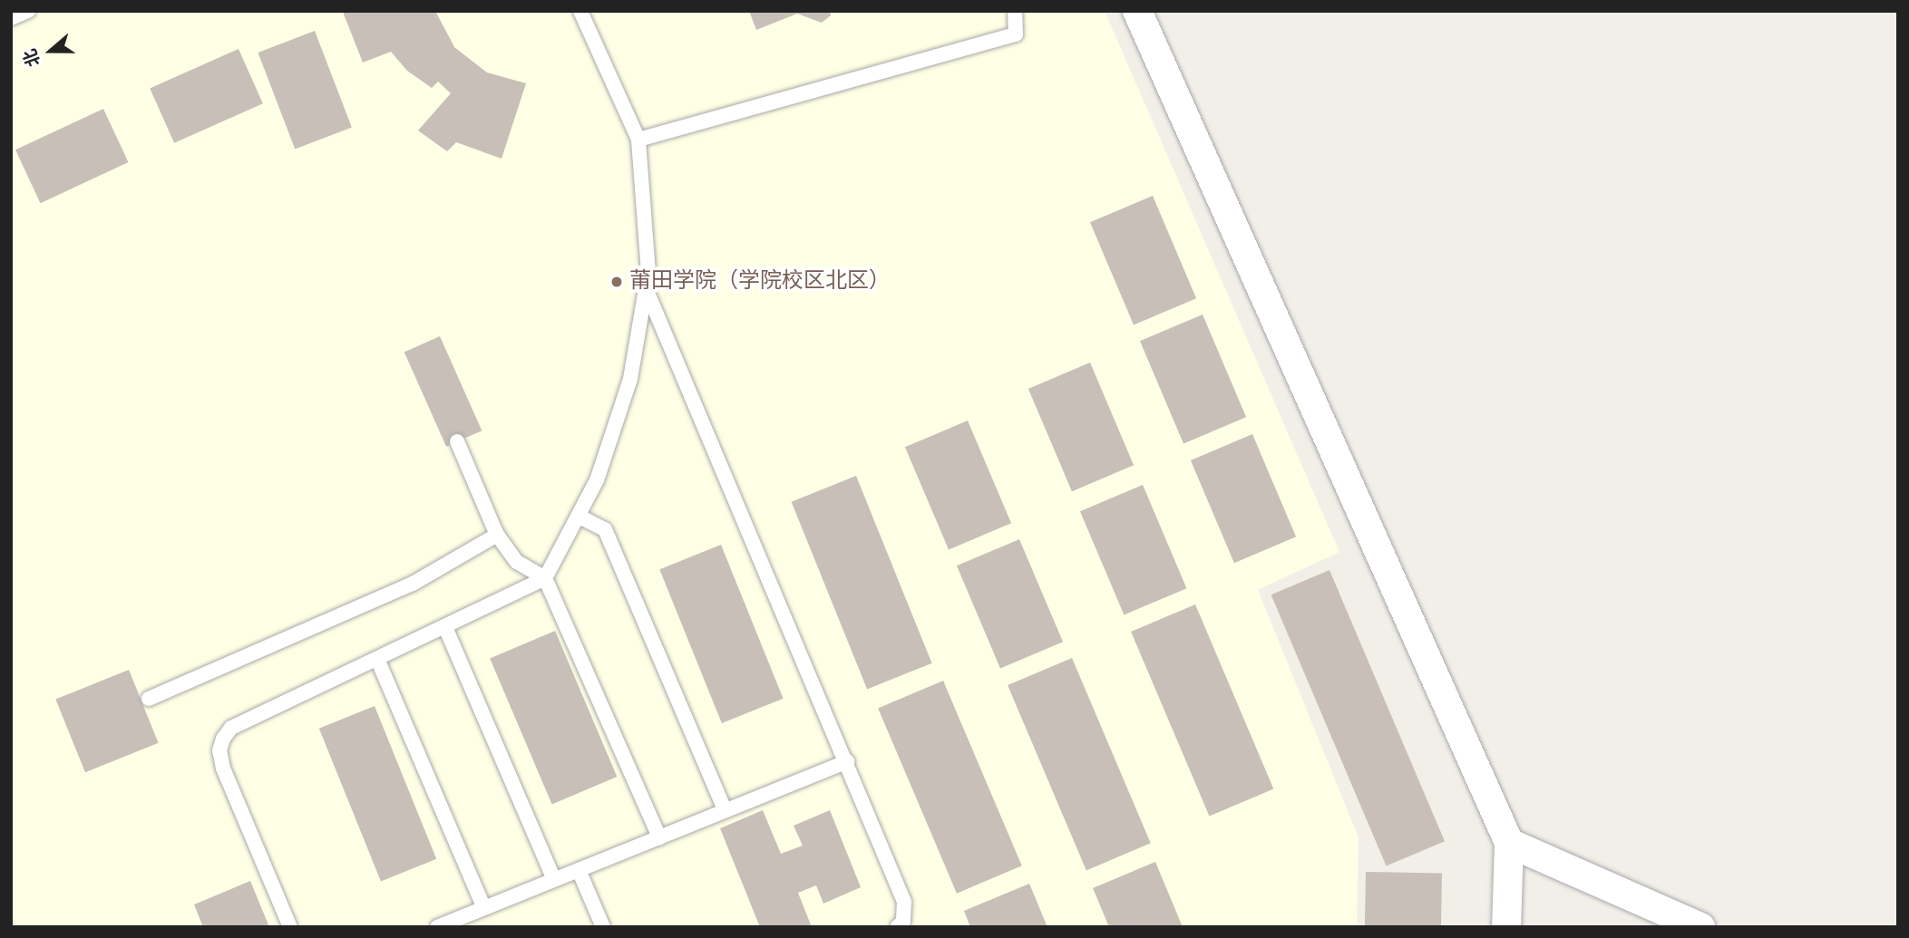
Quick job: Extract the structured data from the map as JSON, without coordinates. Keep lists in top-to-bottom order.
{
  "places": ["莆田学院（学院校区北区）"],
  "north": "left"
}
